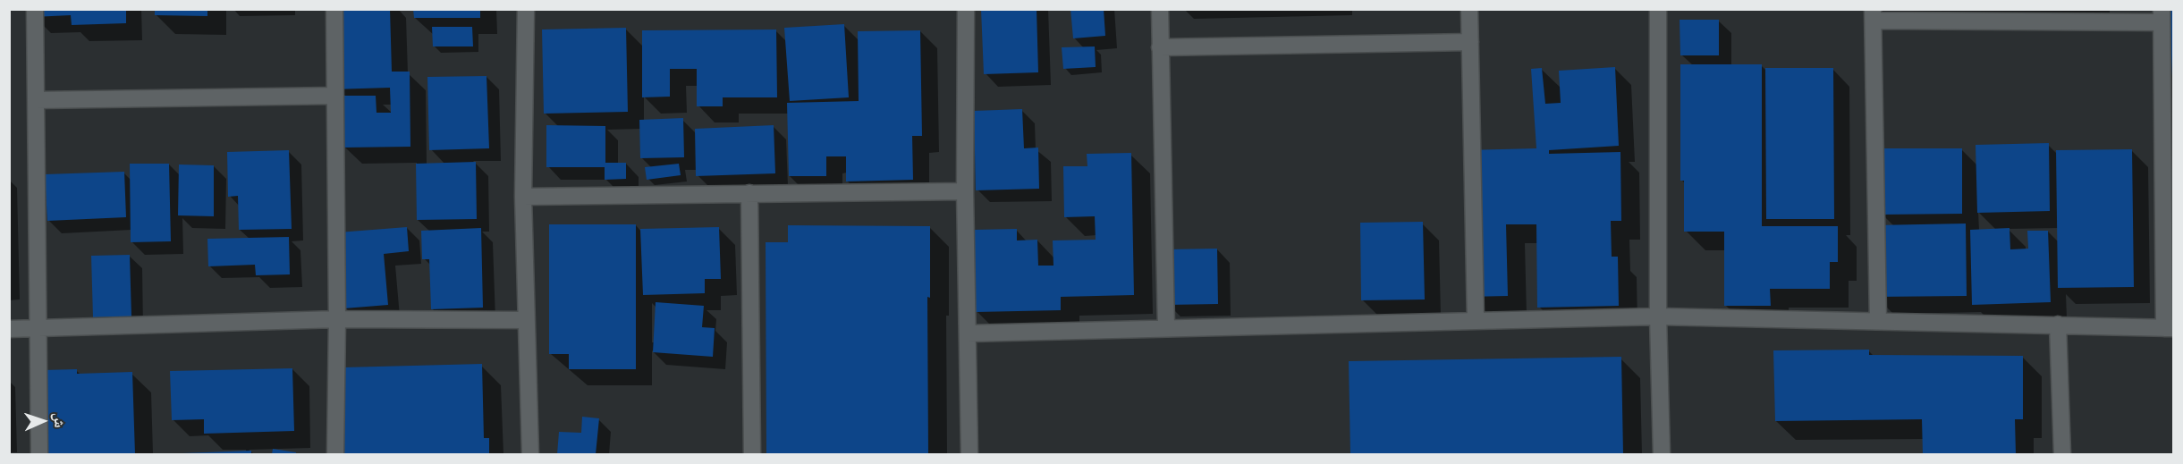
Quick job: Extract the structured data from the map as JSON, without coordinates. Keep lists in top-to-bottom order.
{
  "north": "right"
}
